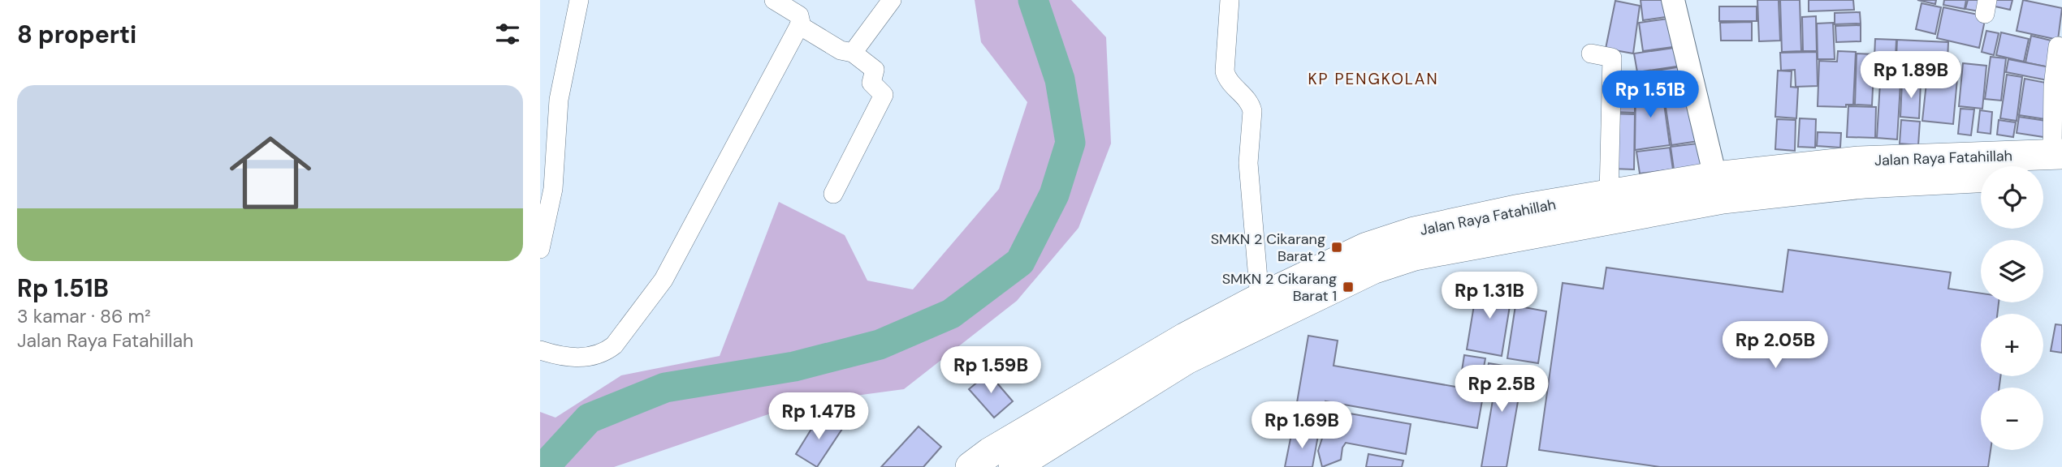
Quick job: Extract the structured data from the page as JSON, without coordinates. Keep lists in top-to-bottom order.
{
  "streets": {
    "highway": ["Jalan Raya Fatahillah"]
  },
  "districts": ["KP PENGKOLAN"],
  "places": {
    "transit": ["SMKN 2 Cikarang Barat 2", "SMKN 2 Cikarang Barat 1"]
  },
  "page": {
    "heading": "8 properti",
    "price": [
      "Rp 1.89B",
      "Rp 1.51B",
      "Rp 1.31B",
      "Rp 2.05B",
      "Rp 1.59B",
      "Rp 2.5B",
      "Rp 1.47B",
      "Rp 1.69B"
    ],
    "list": [
      {
        "name": "Rp 1.51B",
        "note": "3 kamar · 86 m² · Jalan Raya Fatahillah"
      }
    ],
    "map_buttons": ["+", "−"]
  }
}
